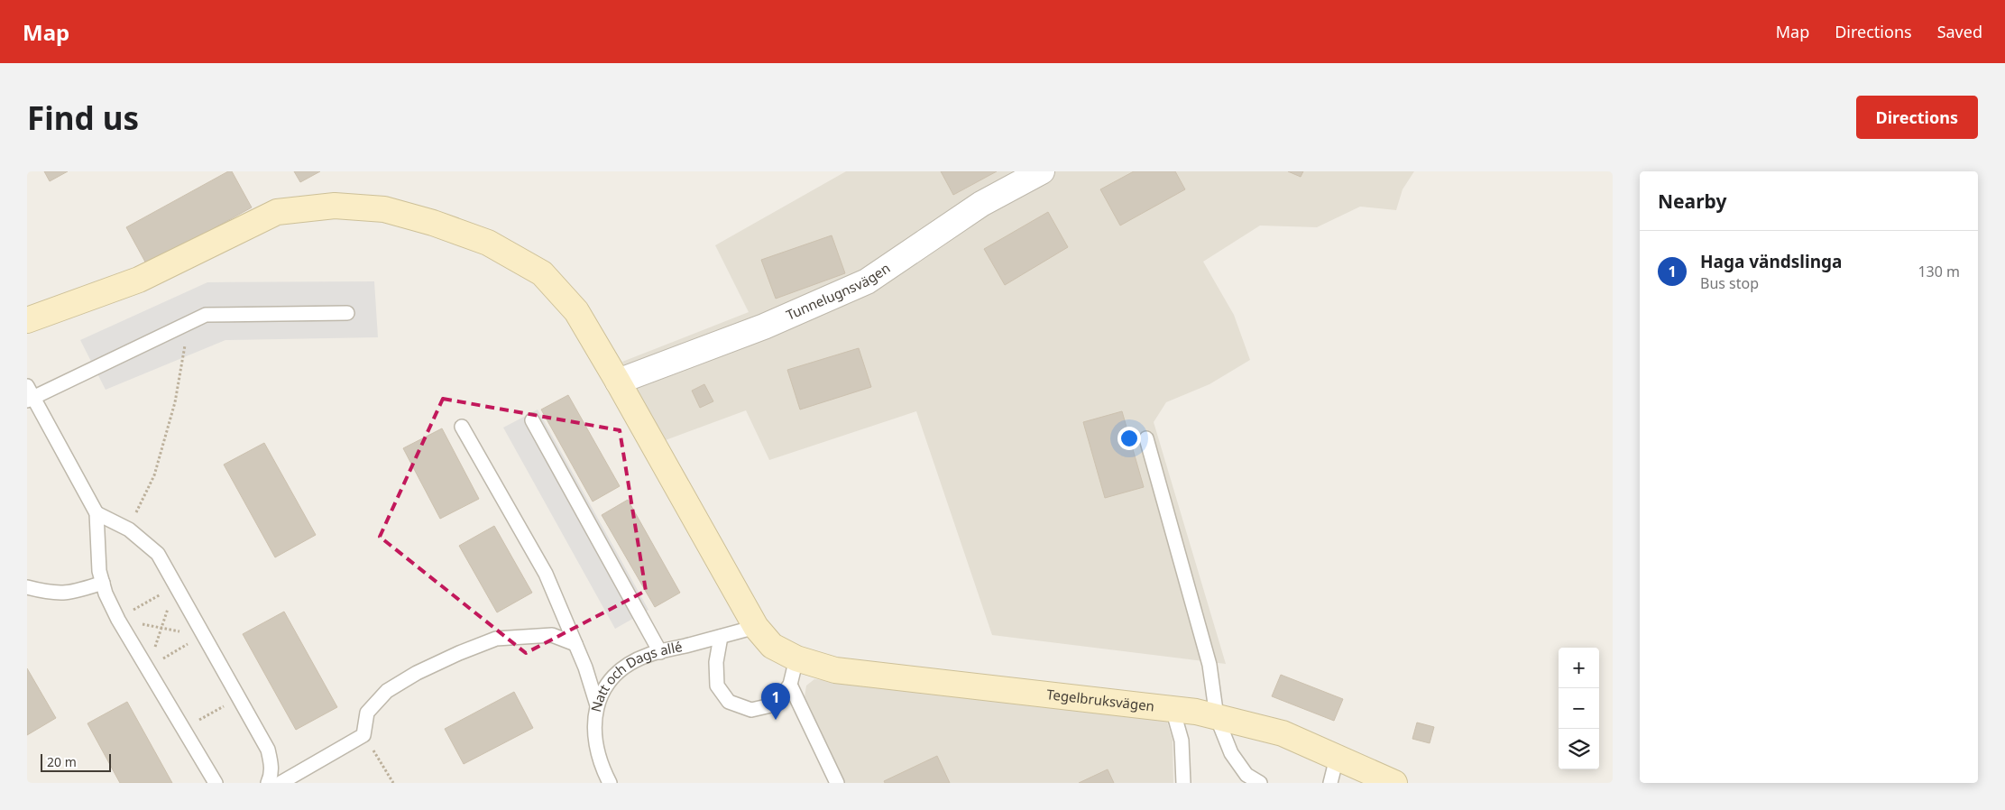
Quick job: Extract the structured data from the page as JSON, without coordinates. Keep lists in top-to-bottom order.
{
  "streets": {
    "street": ["Tunnelugnsvägen", "Tegelbruksvägen"],
    "lane": ["Natt och Dags allé"]
  },
  "crossings": [
    ["Natt och Dags allé", "Tegelbruksvägen"]
  ],
  "scale_bar": "20 m",
  "page": {
    "header": "Map",
    "nav": ["Map", "Directions", "Saved"],
    "buttons": "Directions",
    "title": "Find us",
    "heading": "Nearby",
    "list": [
      {
        "mark": "1",
        "name": "Haga vändslinga",
        "note": "Bus stop",
        "value": "130 m"
      }
    ],
    "map_buttons": ["+", "−"],
    "pins": "1",
    "scale": "20 m"
  }
}
